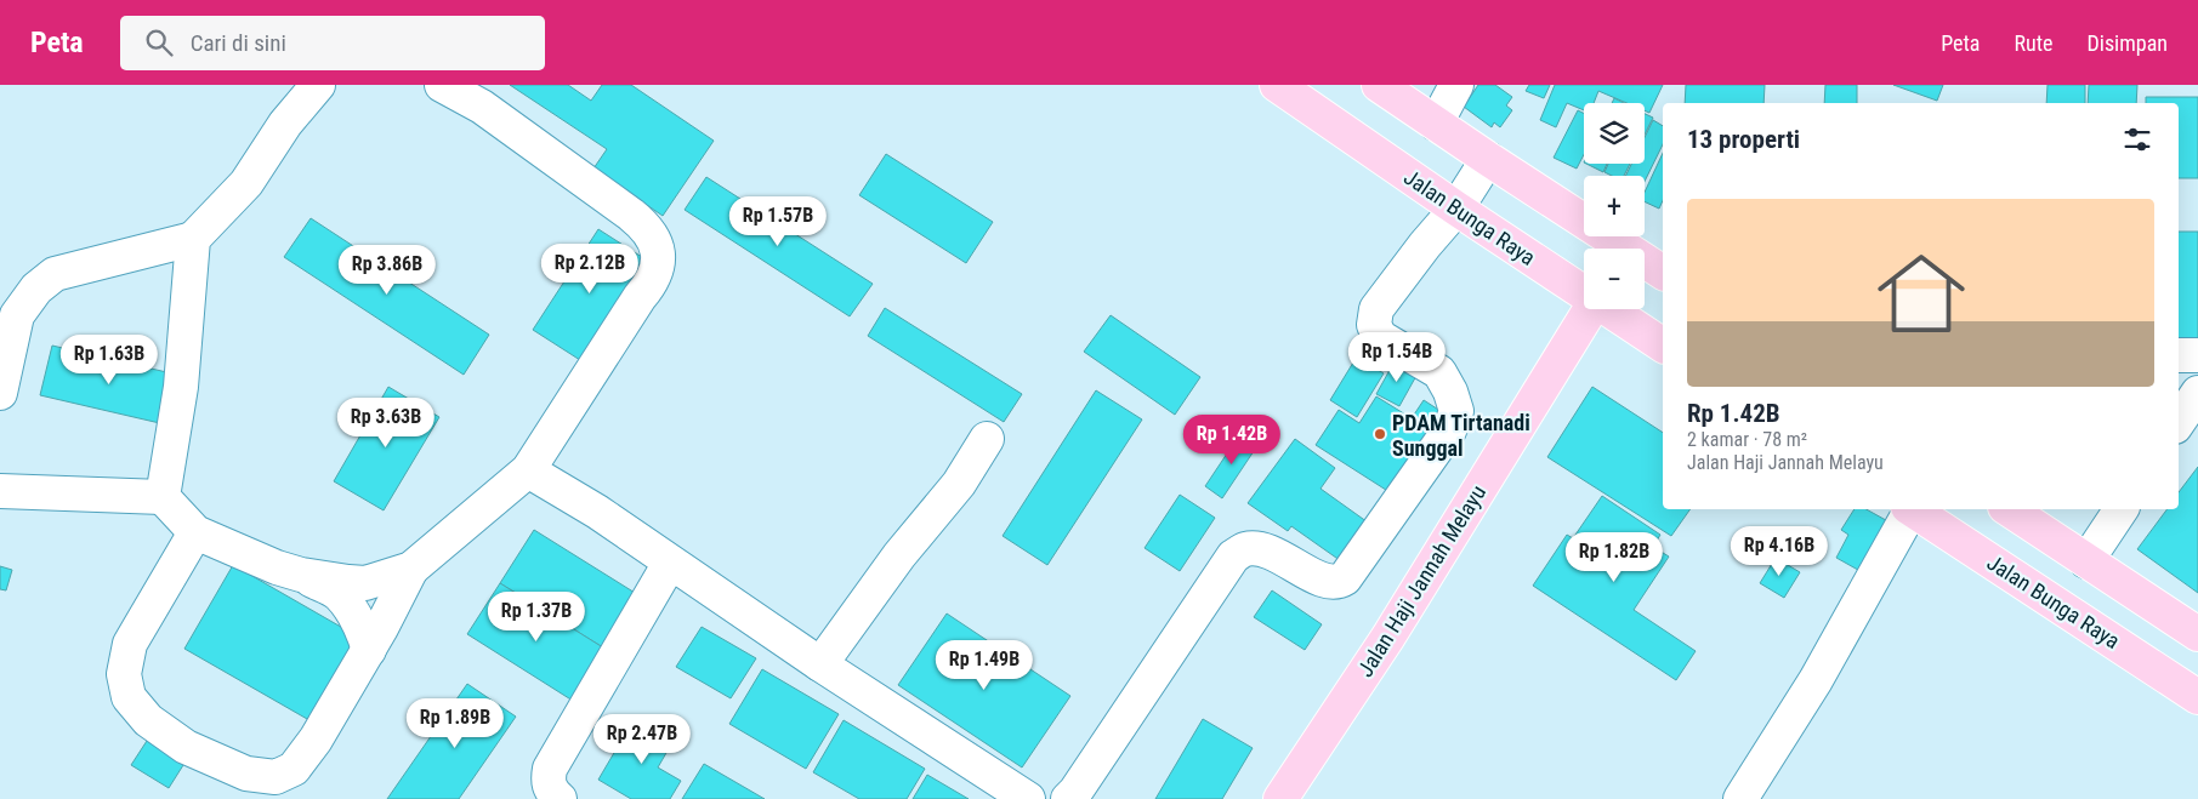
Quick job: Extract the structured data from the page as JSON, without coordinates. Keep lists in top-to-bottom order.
{
  "streets": {
    "main road": ["Jalan Bunga Raya", "Jalan Haji Jannah Melayu"]
  },
  "places": ["PDAM Tirtanadi Sunggal"],
  "page": {
    "header": "Peta",
    "search": "Cari di sini",
    "nav": ["Peta", "Rute", "Disimpan"],
    "map_buttons": ["+", "−"],
    "heading": "13 properti",
    "list": [
      {
        "name": "Rp 1.42B",
        "note": "2 kamar · 78 m² · Jalan Haji Jannah Melayu"
      }
    ],
    "price": [
      "Rp 1.57B",
      "Rp 2.12B",
      "Rp 3.86B",
      "Rp 1.54B",
      "Rp 1.63B",
      "Rp 3.63B",
      "Rp 1.42B",
      "Rp 4.16B",
      "Rp 1.82B",
      "Rp 1.37B",
      "Rp 1.49B",
      "Rp 1.89B",
      "Rp 2.47B"
    ]
  }
}
